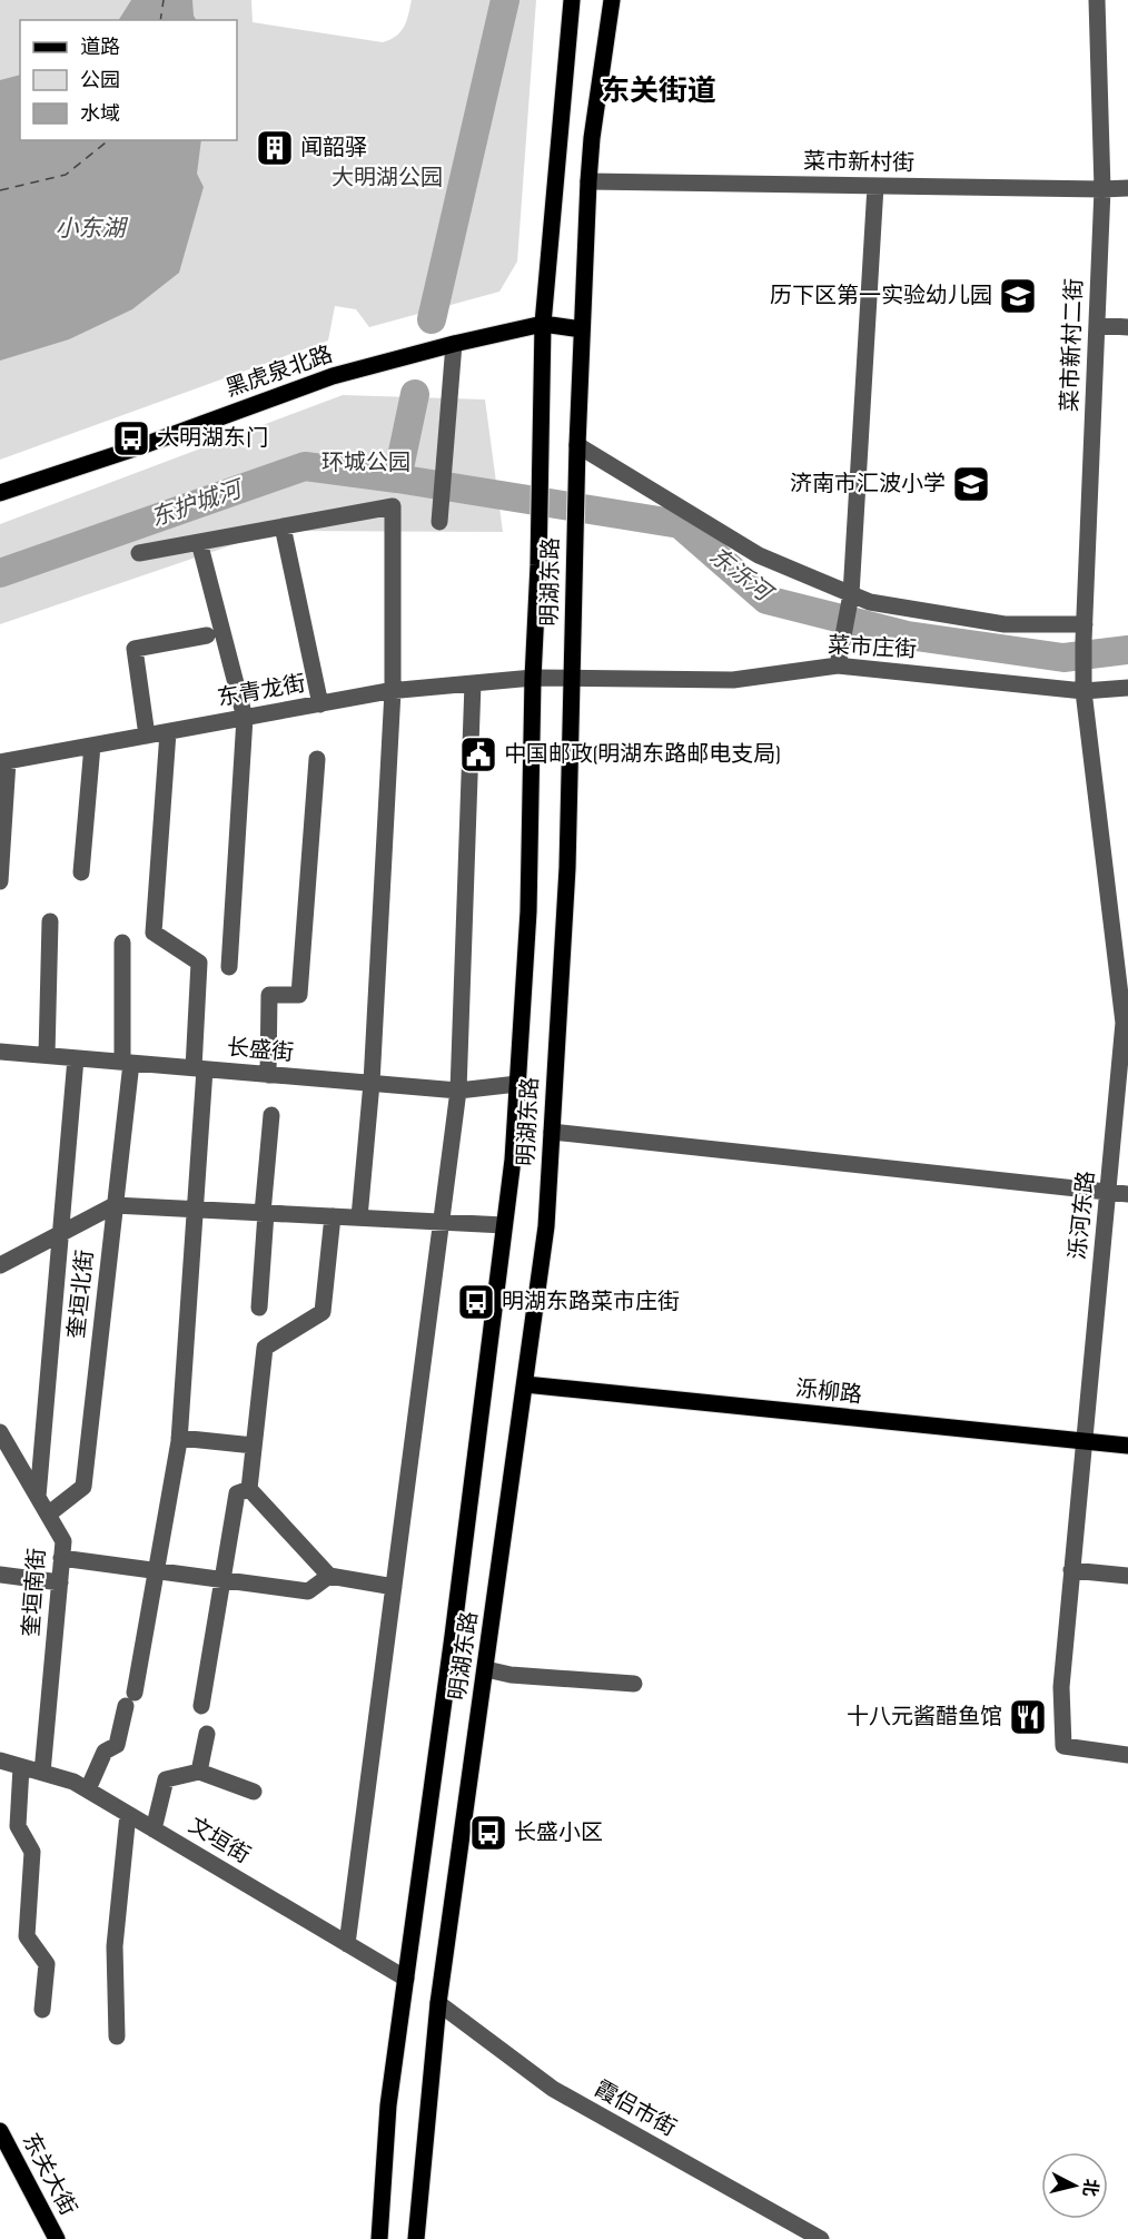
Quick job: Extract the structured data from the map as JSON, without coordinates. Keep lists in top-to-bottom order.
{
  "streets": {
    "main road": [
      "黑虎泉北路",
      "明湖东路",
      "泺柳路",
      "东关大街"
    ],
    "street": [
      "菜市新村街",
      "菜市新村二街",
      "菜市庄街",
      "东青龙街",
      "长盛街",
      "泺河东路",
      "奎垣北街",
      "奎垣南街",
      "文垣街",
      "霞侣市街"
    ]
  },
  "crossings": [
    ["菜市新村街", "菜市新村二街"],
    ["菜市新村街", "明湖东路"],
    ["菜市新村二街", "菜市庄街"],
    ["菜市新村二街", "泺河东路"],
    ["黑虎泉北路", "明湖东路"],
    ["明湖东路", "菜市庄街"],
    ["明湖东路", "东青龙街"],
    ["明湖东路", "长盛街"],
    ["明湖东路", "泺柳路"],
    ["明湖东路", "文垣街"],
    ["明湖东路", "霞侣市街"],
    ["菜市庄街", "东青龙街"],
    ["菜市庄街", "泺河东路"],
    ["长盛街", "奎垣北街"],
    ["泺河东路", "泺柳路"],
    ["奎垣北街", "奎垣南街"],
    ["奎垣南街", "文垣街"]
  ],
  "districts": ["东关街道"],
  "water": ["小东湖", "东护城河", "东泺河"],
  "parks": ["大明湖公园", "环城公园"],
  "places": {
    "building": ["闻韶驿"],
    "school or university": ["历下区第一实验幼儿园", "济南市汇波小学"],
    "bus stop": ["大明湖东门", "明湖东路菜市庄街", "长盛小区"],
    "public building": ["中国邮政(明湖东路邮电支局)"],
    "restaurant": ["十八元酱醋鱼馆"]
  },
  "legend": ["道路", "公园", "水域"],
  "north": "right"
}
